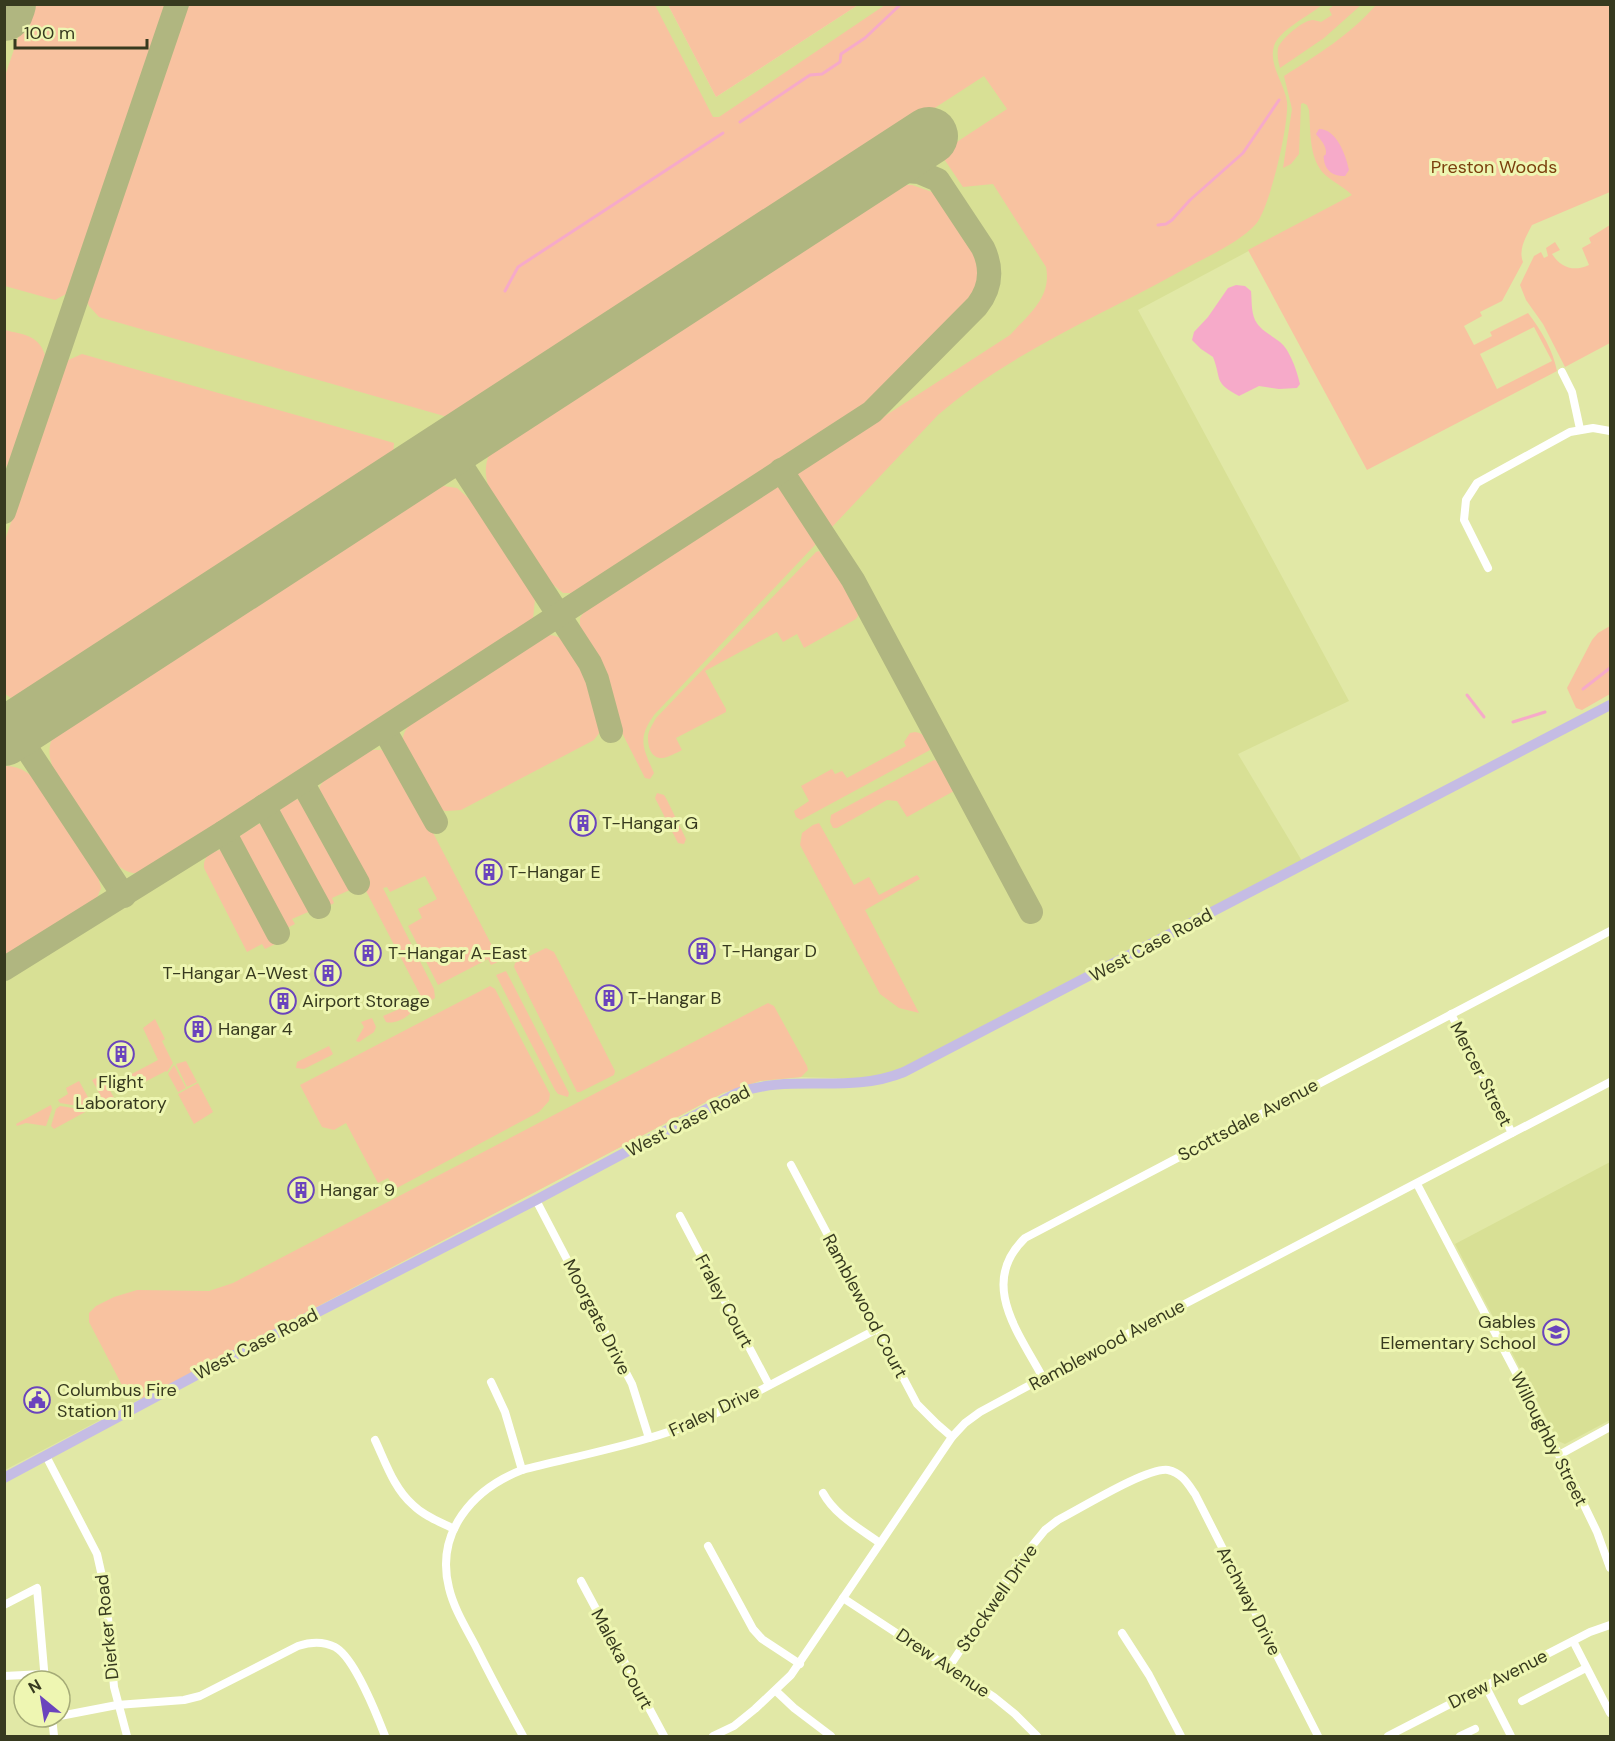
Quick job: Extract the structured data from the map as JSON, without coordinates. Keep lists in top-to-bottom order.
{
  "streets": {
    "main road": ["West Case Road"],
    "street": [
      "Mercer Street",
      "Scottsdale Avenue",
      "Fraley Court",
      "Ramblewood Court",
      "Moorgate Drive",
      "Ramblewood Avenue",
      "Fraley Drive",
      "Willoughby Street",
      "Stockwell Drive",
      "Archway Drive",
      "Dierker Road",
      "Maleka Court",
      "Drew Avenue"
    ]
  },
  "crossings": [
    ["West Case Road", "Moorgate Drive"],
    ["West Case Road", "Dierker Road"],
    ["Mercer Street", "Scottsdale Avenue"],
    ["Mercer Street", "Ramblewood Avenue"],
    ["Scottsdale Avenue", "Ramblewood Avenue"],
    ["Fraley Court", "Fraley Drive"],
    ["Ramblewood Court", "Ramblewood Avenue"],
    ["Ramblewood Court", "Fraley Drive"],
    ["Moorgate Drive", "Fraley Drive"],
    ["Ramblewood Avenue", "Willoughby Street"],
    ["Ramblewood Avenue", "Drew Avenue"],
    ["Stockwell Drive", "Archway Drive"],
    ["Stockwell Drive", "Drew Avenue"]
  ],
  "parks": ["Preston Woods"],
  "places": {
    "building": [
      "T-Hangar G",
      "T-Hangar E",
      "T-Hangar D",
      "T-Hangar A-East",
      "T-Hangar A-West",
      "T-Hangar B",
      "Airport Storage",
      "Hangar 4",
      "Flight Laboratory",
      "Hangar 9"
    ],
    "school or university": ["Gables Elementary School"],
    "public building": ["Columbus Fire Station 11"]
  },
  "scale_bar": "100 m",
  "north": "top left"
}
